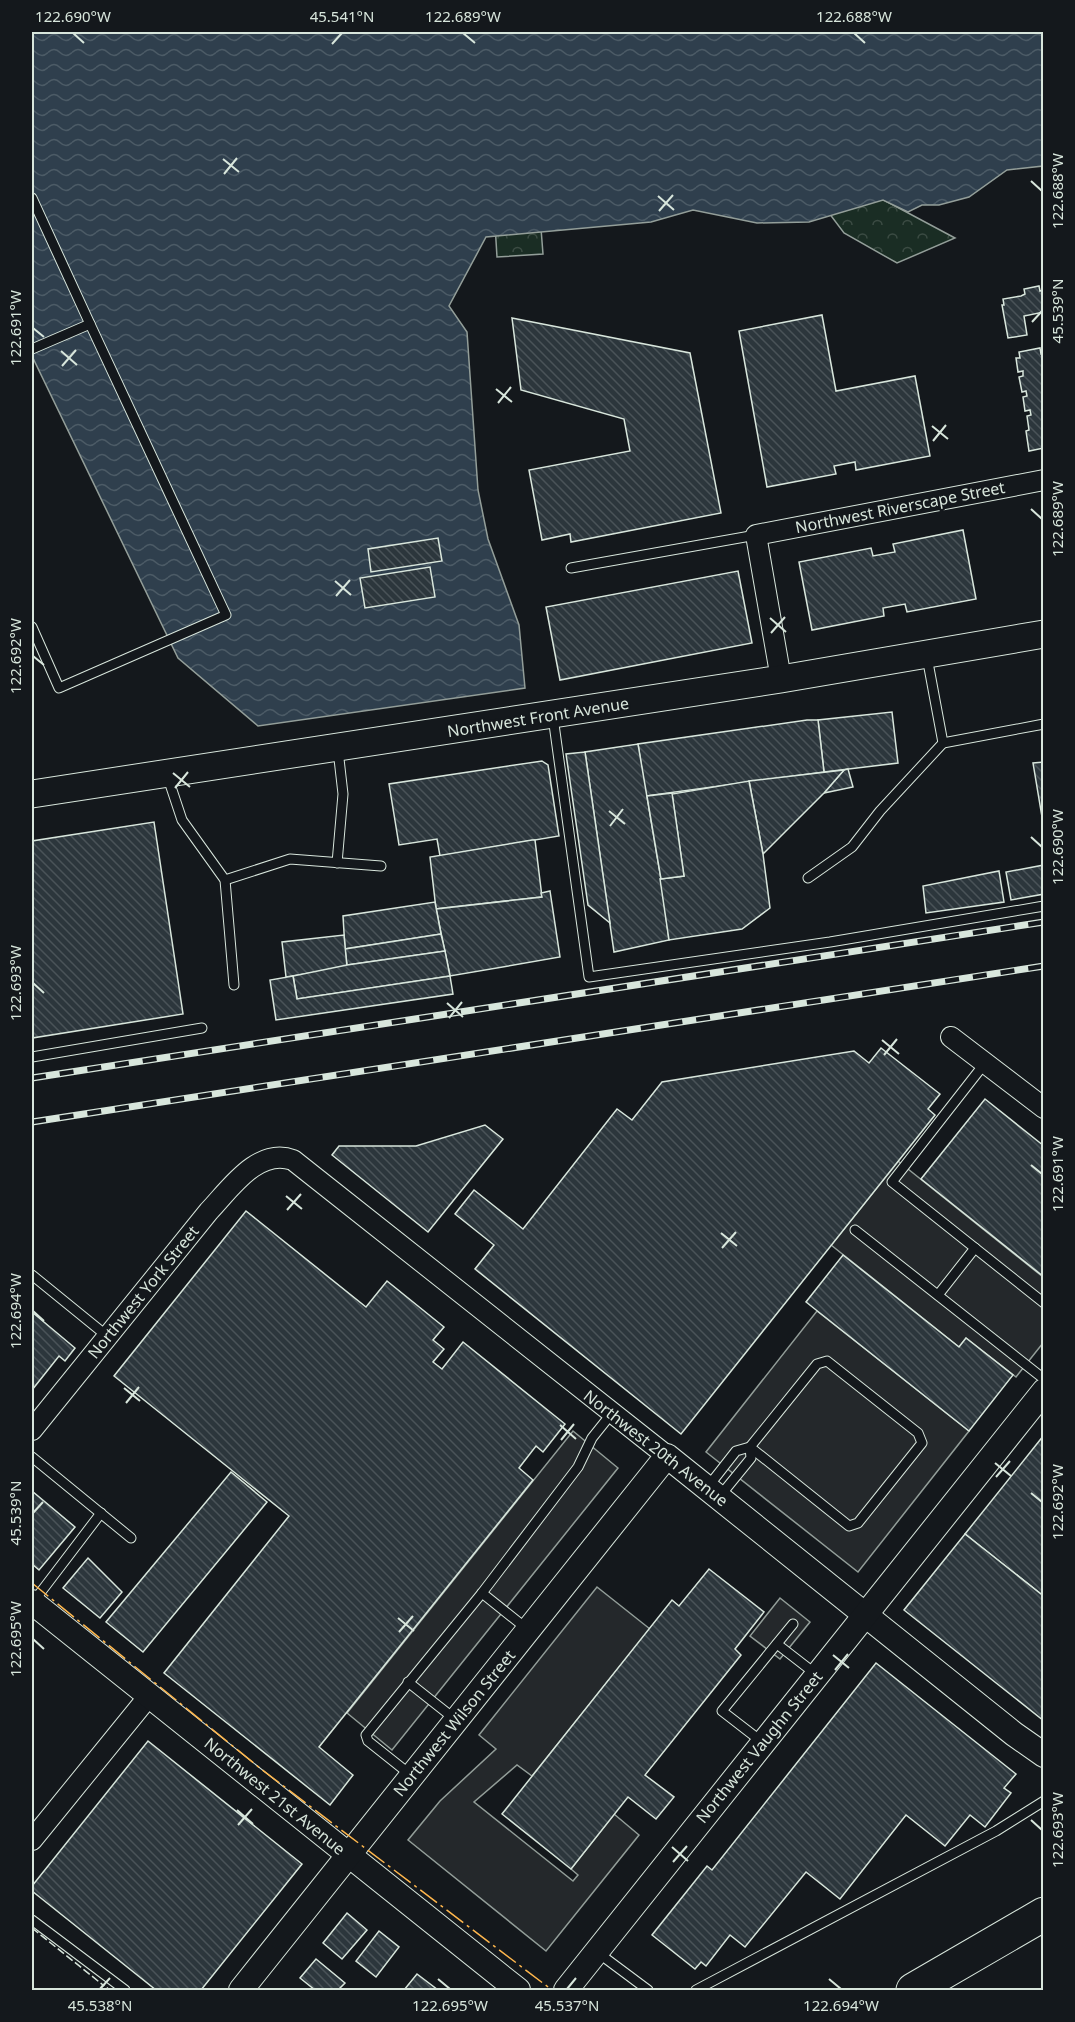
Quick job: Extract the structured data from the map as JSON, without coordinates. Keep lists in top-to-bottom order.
{
  "streets": {
    "main road": ["Northwest Front Avenue"],
    "street": [
      "Northwest Riverscape Street",
      "Northwest York Street",
      "Northwest 20th Avenue",
      "Northwest Wilson Street",
      "Northwest Vaughn Street",
      "Northwest 21st Avenue"
    ]
  },
  "crossings": [
    ["Northwest York Street", "Northwest 20th Avenue"],
    ["Northwest 20th Avenue", "Northwest Wilson Street"],
    ["Northwest 20th Avenue", "Northwest Vaughn Street"],
    ["Northwest Wilson Street", "Northwest 21st Avenue"]
  ],
  "coordinates": [
    "122.690°W",
    "45.541°N",
    "122.689°W",
    "122.688°W",
    "45.539°N",
    "122.691°W",
    "122.692°W",
    "122.693°W",
    "122.694°W",
    "122.695°W",
    "45.538°N",
    "45.537°N"
  ]
}
